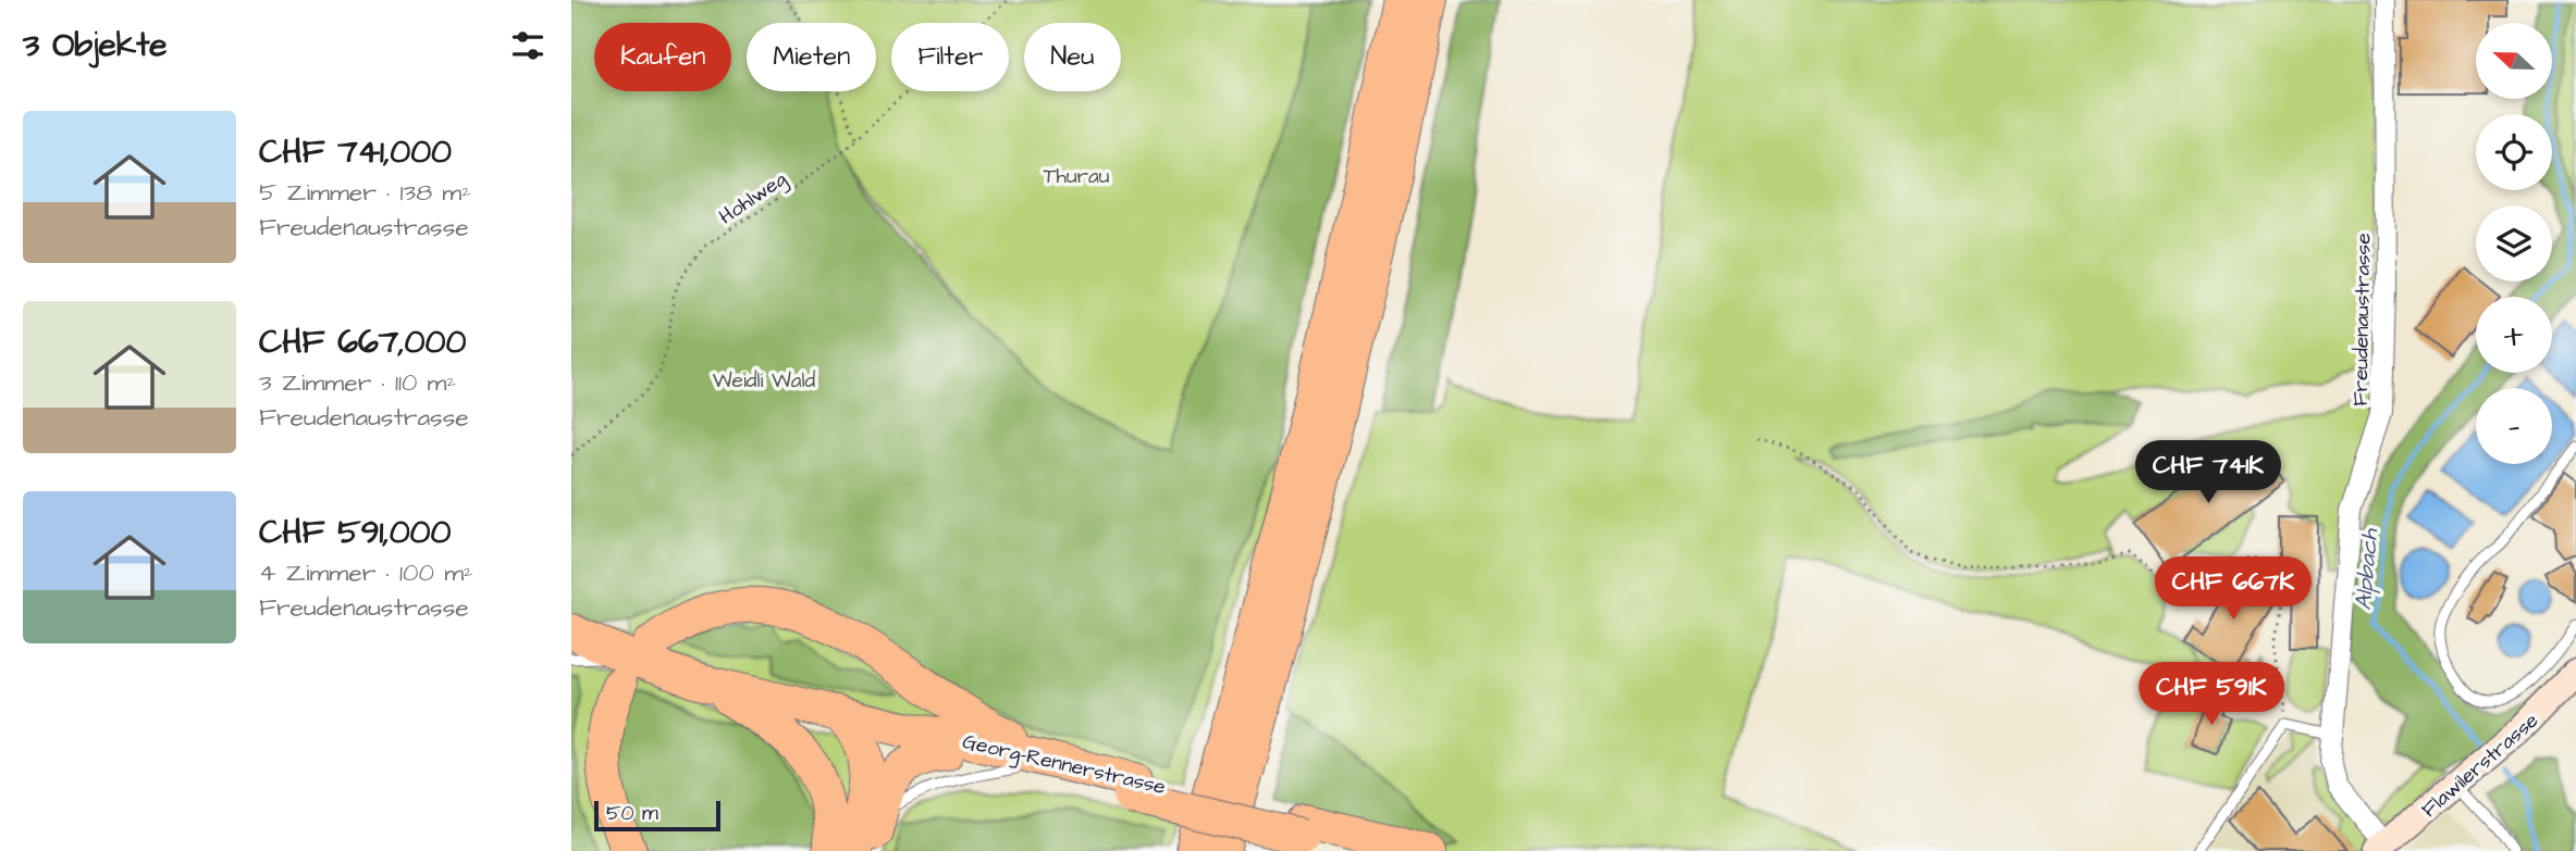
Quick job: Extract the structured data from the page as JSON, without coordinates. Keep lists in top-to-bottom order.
{
  "streets": {
    "highway": ["Georg-Rennerstrasse"],
    "main road": ["Flawilerstrasse"],
    "street": ["Freudenaustrasse"],
    "path": ["Hohlweg"]
  },
  "crossings": [
    ["Freudenaustrasse", "Flawilerstrasse"]
  ],
  "water": ["Alpbach"],
  "parks": ["Thurau", "Weidli Wald"],
  "scale_bar": "50 m",
  "north": "left",
  "page": {
    "heading": "3 Objekte",
    "map_buttons": ["+", "−"],
    "chip": [
      "Kaufen",
      "Mieten",
      "Filter",
      "Neu"
    ],
    "list": [
      {
        "name": "CHF 741,000",
        "note": "5 Zimmer · 138 m² · Freudenaustrasse"
      },
      {
        "name": "CHF 667,000",
        "note": "3 Zimmer · 110 m² · Freudenaustrasse"
      },
      {
        "name": "CHF 591,000",
        "note": "4 Zimmer · 100 m² · Freudenaustrasse"
      }
    ],
    "price": ["CHF 741K", "CHF 667K", "CHF 591K"],
    "scale": "50 m"
  }
}
